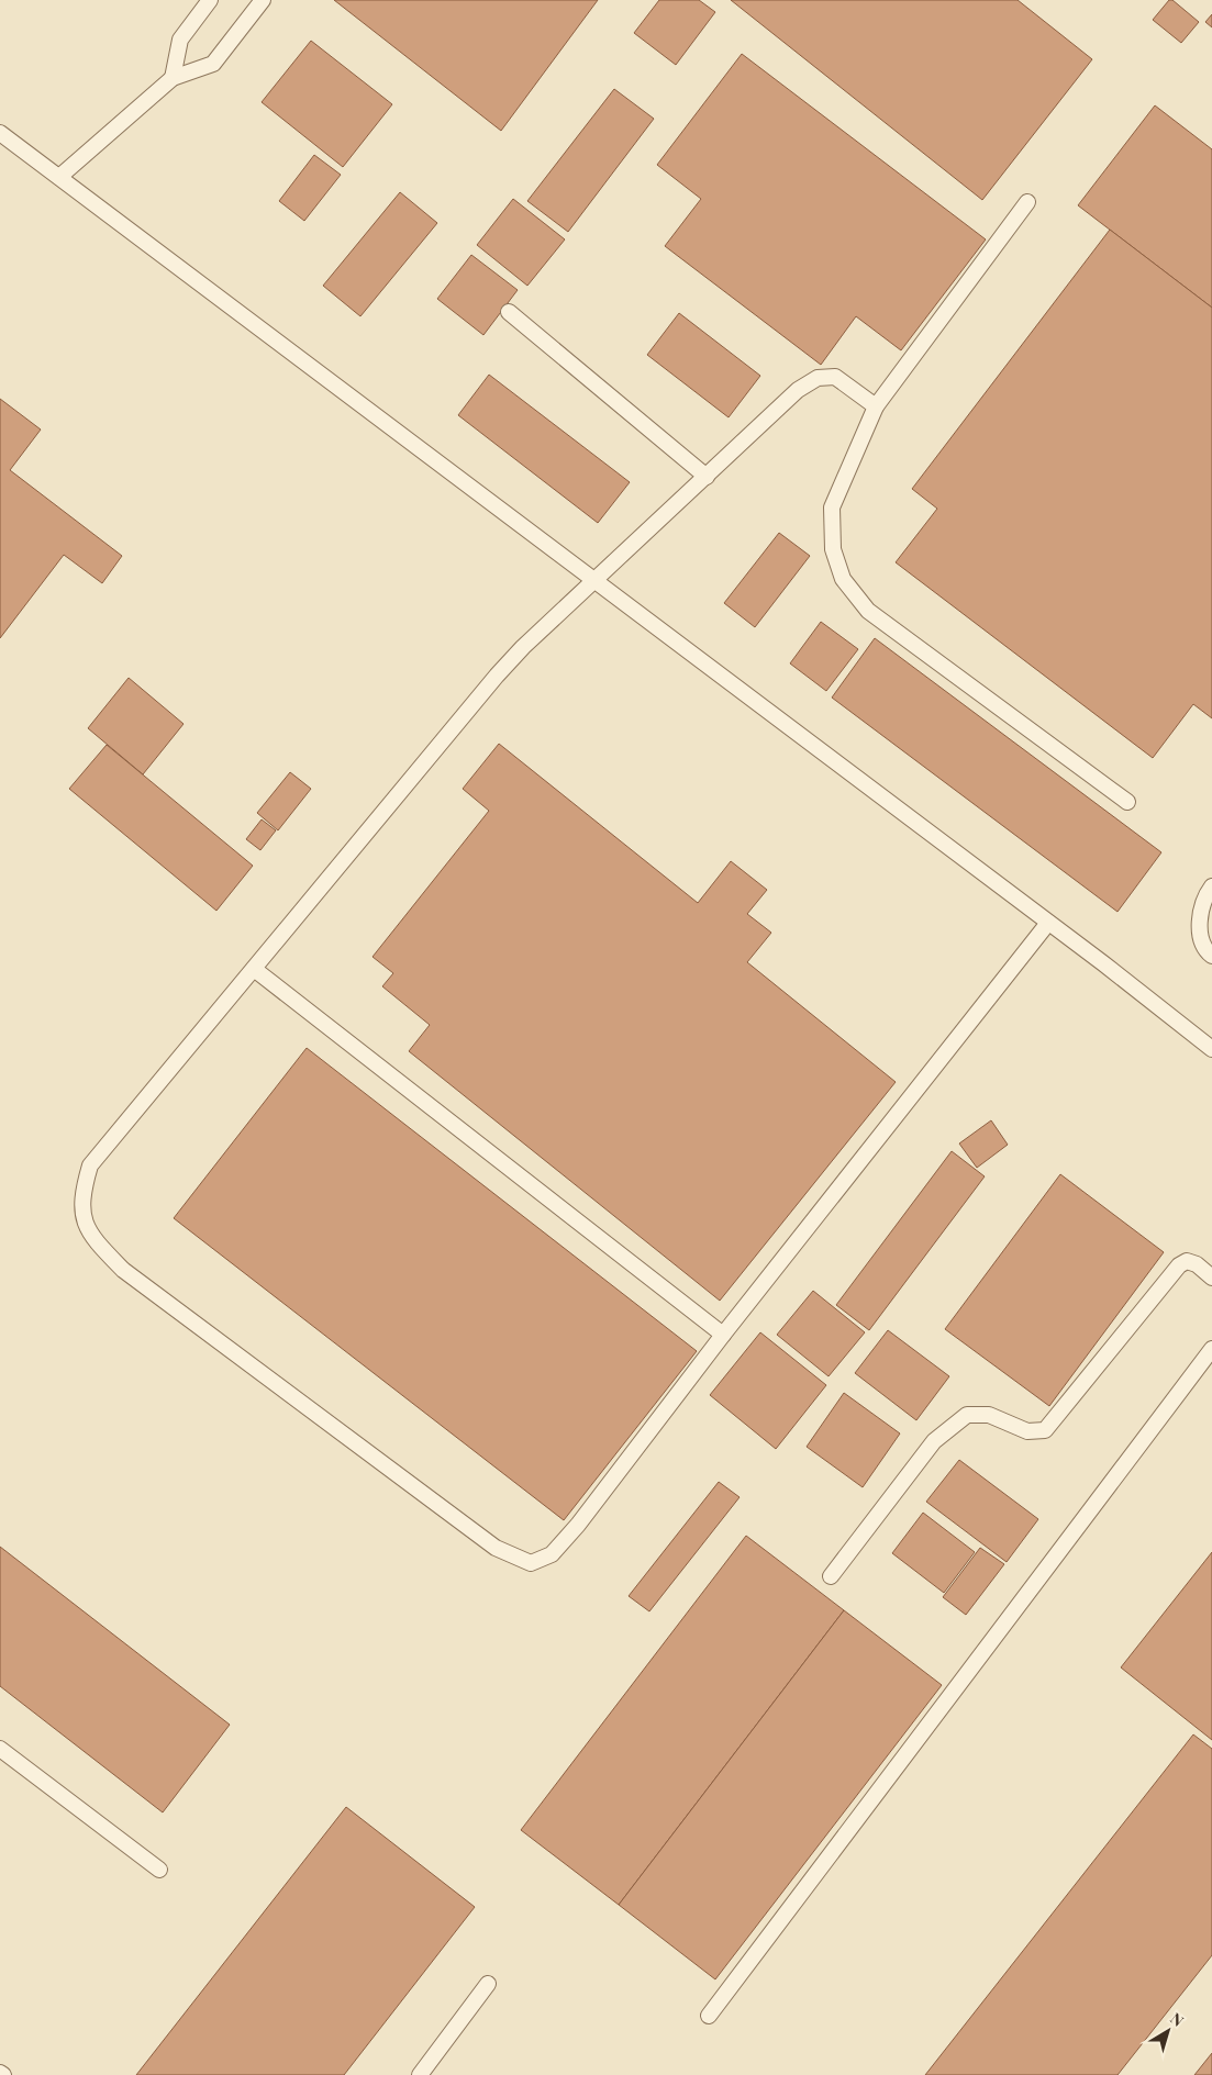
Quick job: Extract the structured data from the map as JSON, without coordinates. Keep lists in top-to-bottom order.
{
  "north": "top right"
}
